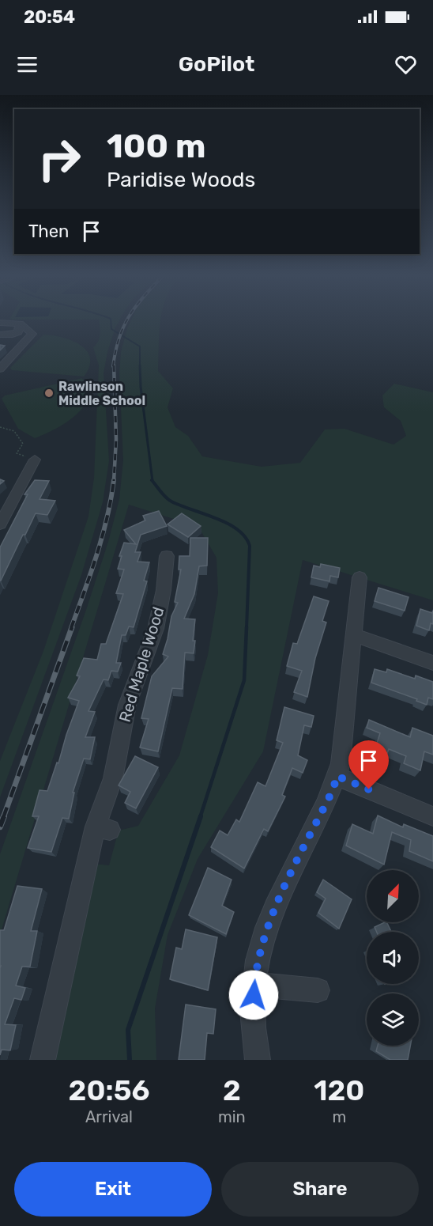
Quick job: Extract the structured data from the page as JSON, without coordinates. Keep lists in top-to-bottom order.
{
  "streets": {
    "street": ["Red Maple Wood"]
  },
  "places": ["Rawlinson Middle School"],
  "north": "top right",
  "page": {
    "status": "20:54",
    "header": "GoPilot",
    "turn": ["100 m", "Paridise Woods"],
    "then": "Then",
    "eta": [
      "20:56",
      "Arrival",
      "2",
      "min",
      "120",
      "m"
    ],
    "buttons": ["Exit", "Share"]
  }
}
